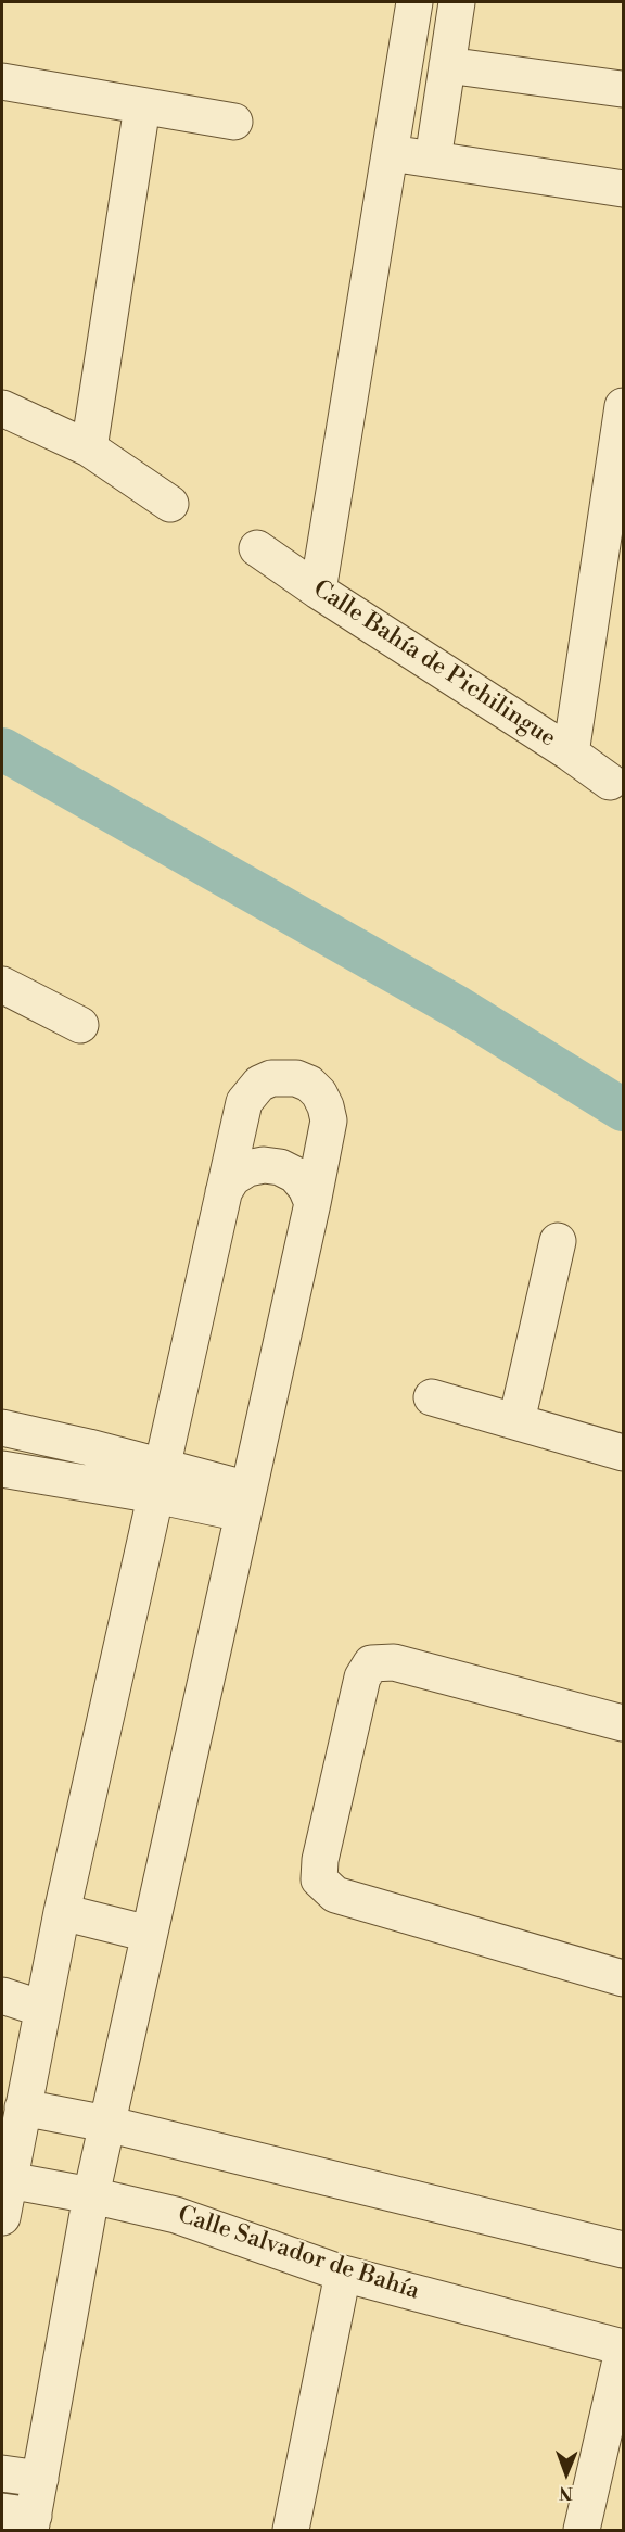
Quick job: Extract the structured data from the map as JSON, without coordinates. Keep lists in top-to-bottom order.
{
  "streets": {
    "street": ["Calle Bahía de Pichilingue", "Calle Salvador de Bahía"]
  },
  "north": "bottom"
}
